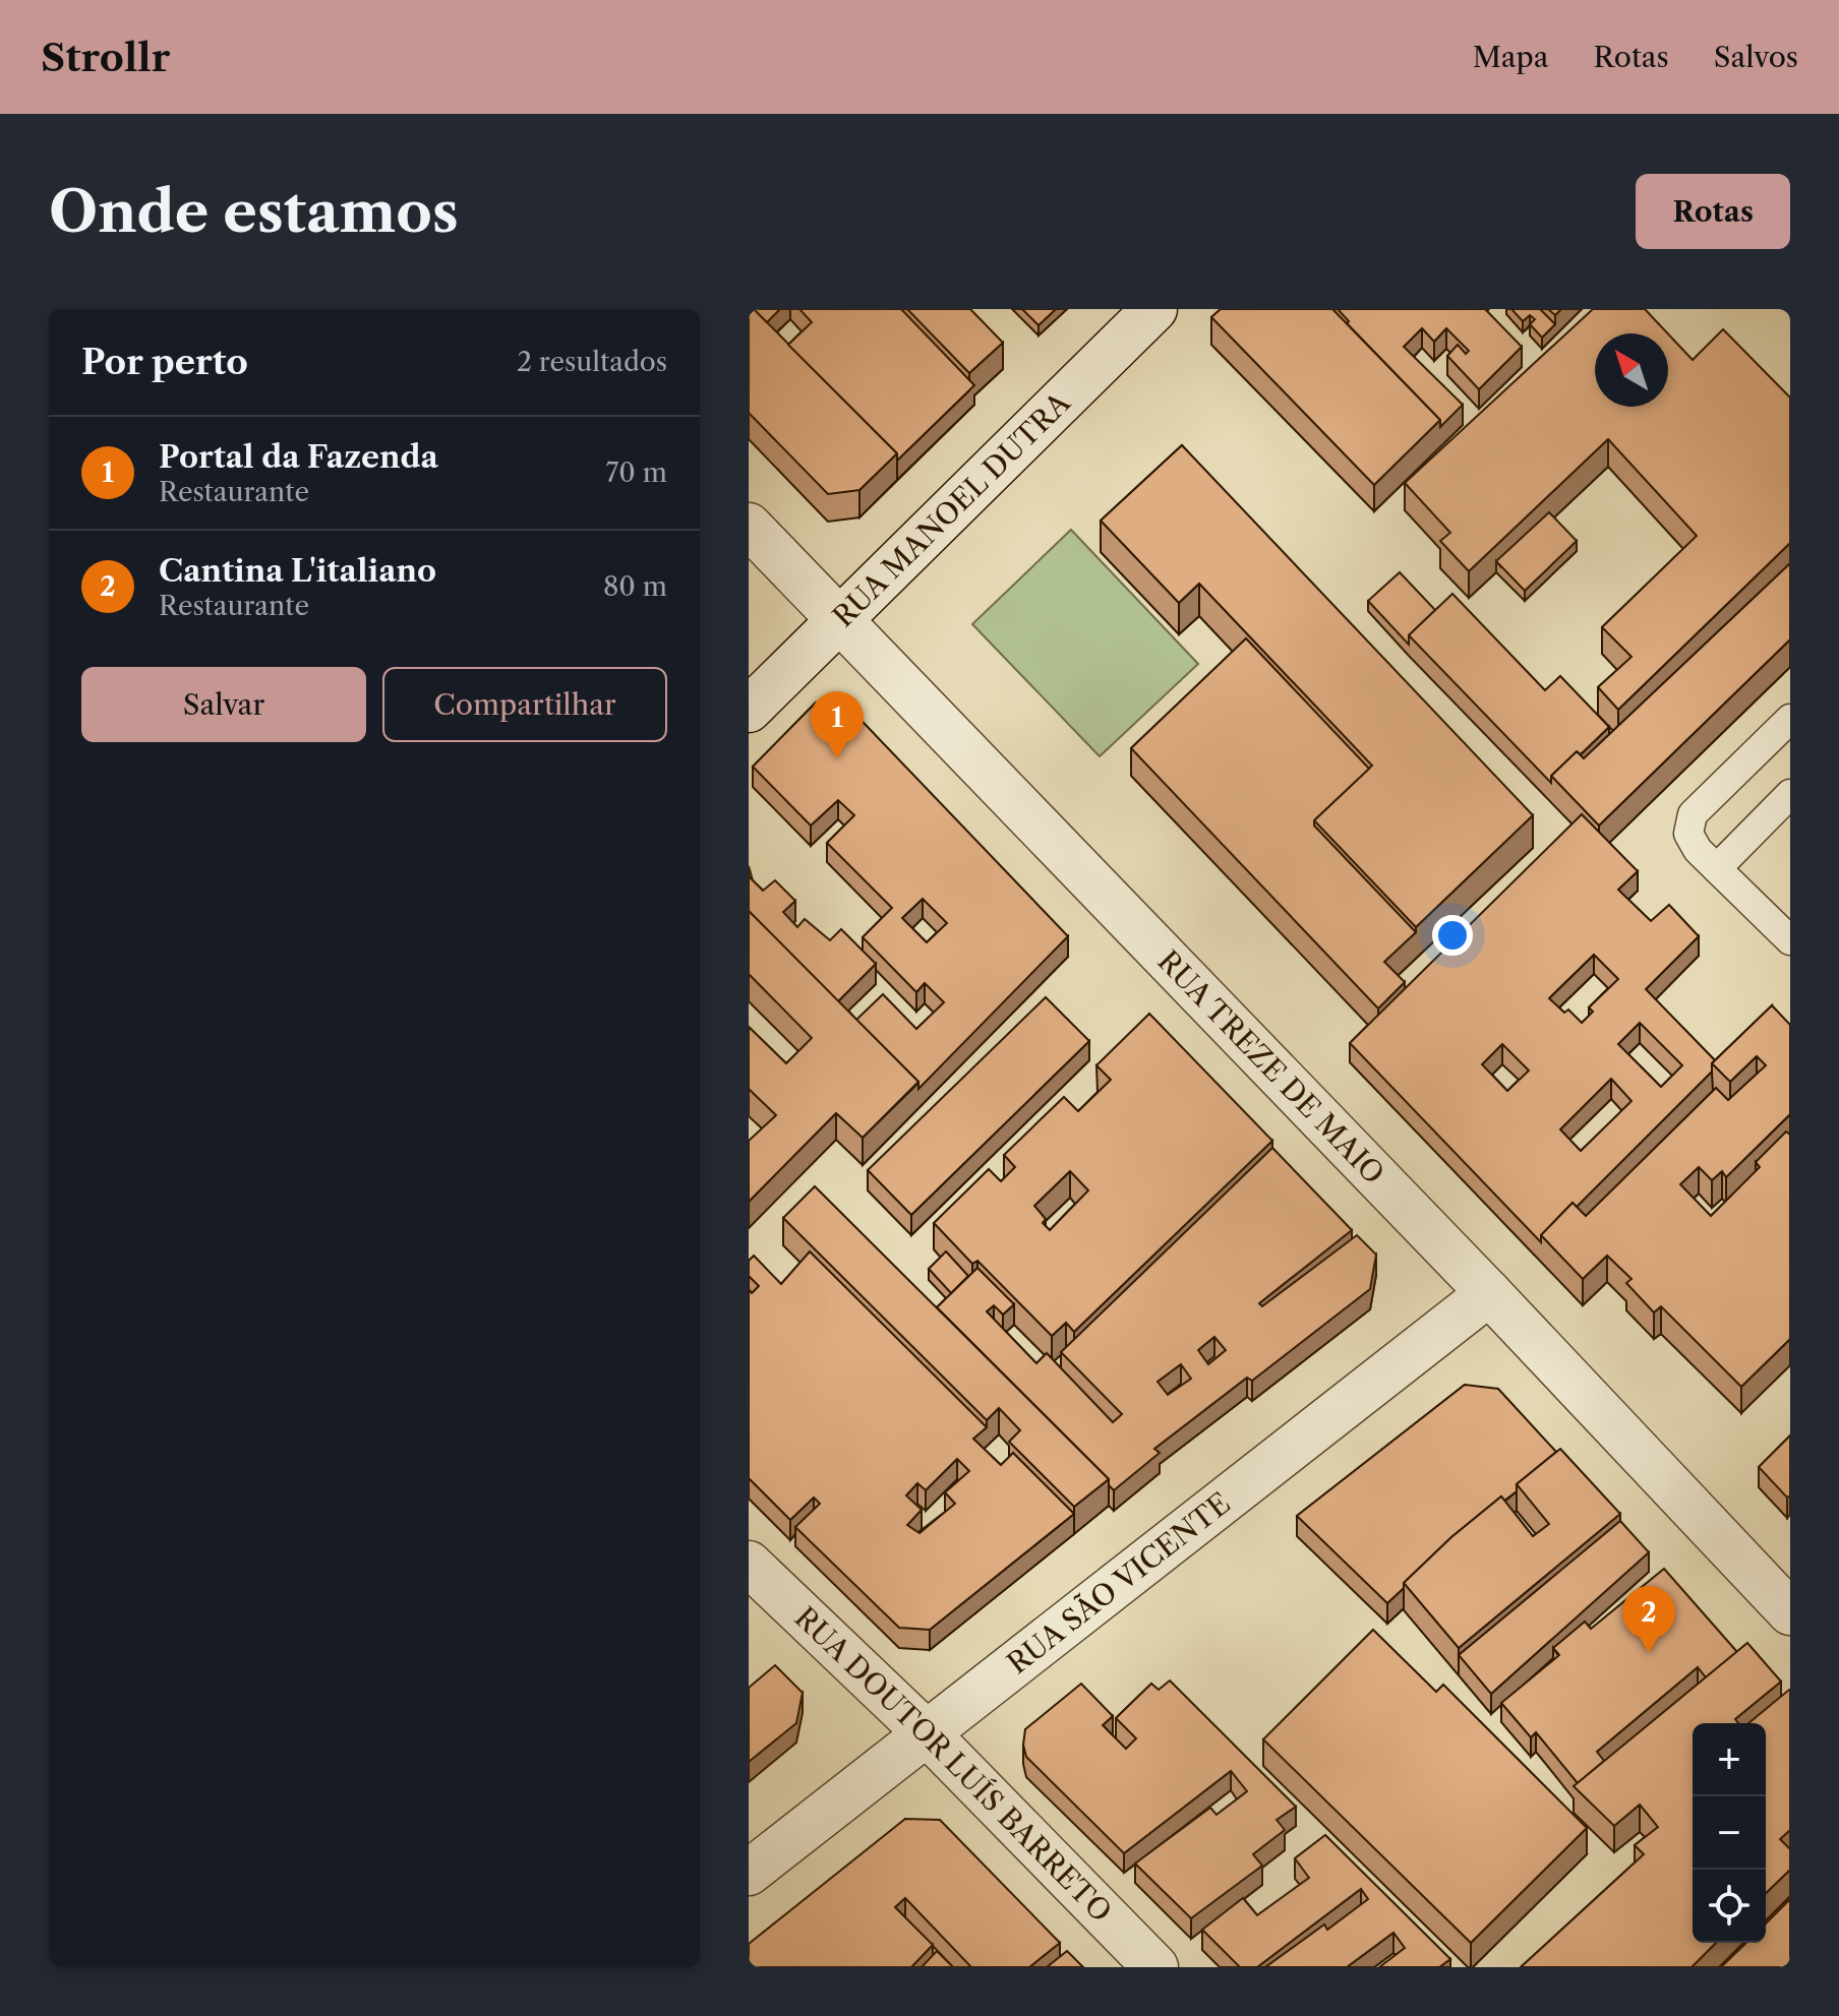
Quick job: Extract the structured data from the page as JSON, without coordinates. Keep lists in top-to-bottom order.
{
  "streets": {
    "street": [
      "RUA MANOEL DUTRA",
      "RUA TREZE DE MAIO",
      "RUA SÃO VICENTE",
      "RUA DOUTOR LUÍS BARRETO"
    ]
  },
  "crossings": [
    ["RUA MANOEL DUTRA", "RUA TREZE DE MAIO"],
    ["RUA TREZE DE MAIO", "RUA SÃO VICENTE"],
    ["RUA SÃO VICENTE", "RUA DOUTOR LUÍS BARRETO"]
  ],
  "north": "top left",
  "page": {
    "header": "Strollr",
    "nav": ["Mapa", "Rotas", "Salvos"],
    "buttons": [
      "Rotas",
      ["Salvar", "Compartilhar"]
    ],
    "title": "Onde estamos",
    "heading": ["Por perto", "2 resultados"],
    "list": [
      {
        "mark": "1",
        "name": "Portal da Fazenda",
        "note": "Restaurante",
        "value": "70 m"
      },
      {
        "mark": "2",
        "name": "Cantina L'italiano",
        "note": "Restaurante",
        "value": "80 m"
      }
    ],
    "pins": ["1", "2"],
    "map_buttons": ["+", "−"]
  }
}
